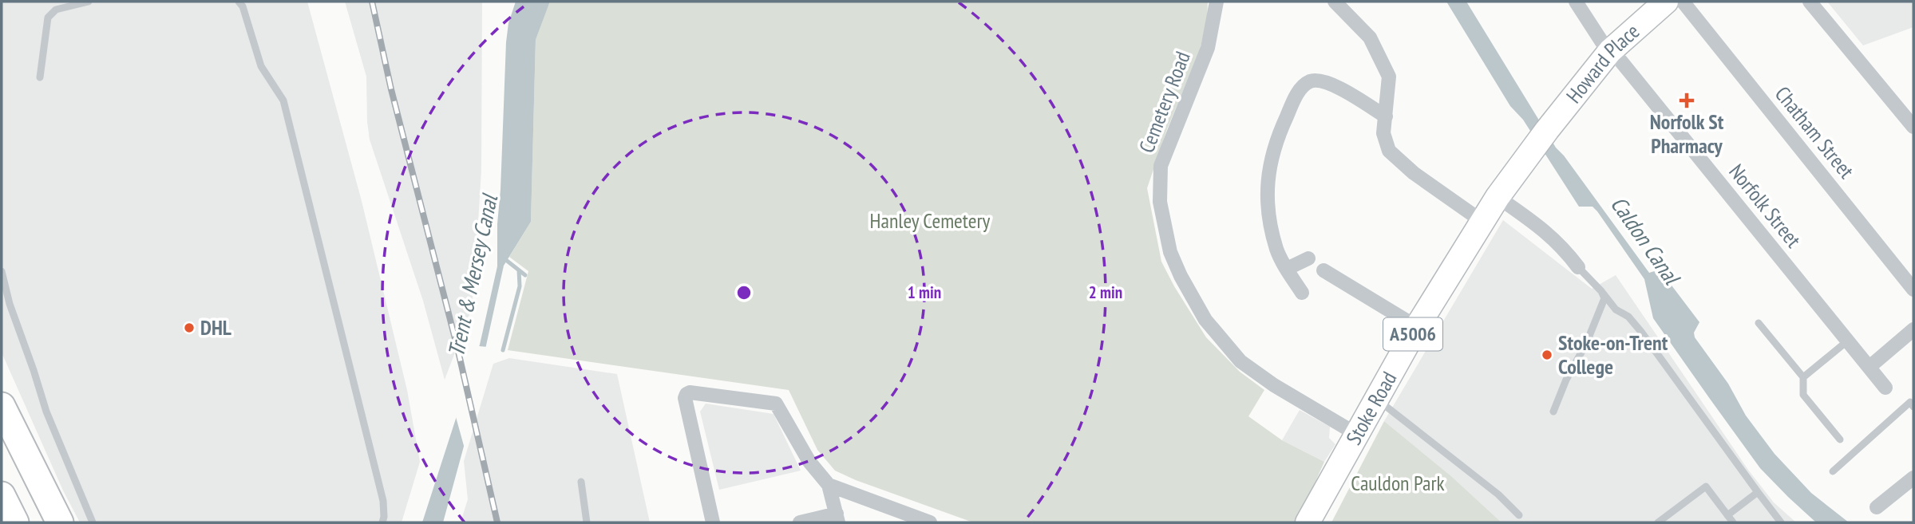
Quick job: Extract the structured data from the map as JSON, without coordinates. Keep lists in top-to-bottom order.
{
  "streets": {
    "main road": ["Howard Place", "A5006", "Stoke Road"],
    "street": ["Cemetery Road", "Chatham Street", "Norfolk Street"]
  },
  "crossings": [
    ["Howard Place", "Norfolk Street"],
    ["Howard Place", "Stoke Road"],
    ["Cemetery Road", "Stoke Road"]
  ],
  "water": ["Caldon Canal", "Trent & Mersey Canal"],
  "parks": ["Hanley Cemetery", "Cauldon Park"],
  "places": {
    "health": ["Norfolk St Pharmacy"],
    "other": ["DHL", "Stoke-on-Trent College"]
  },
  "rings": ["1 min", "2 min"]
}
